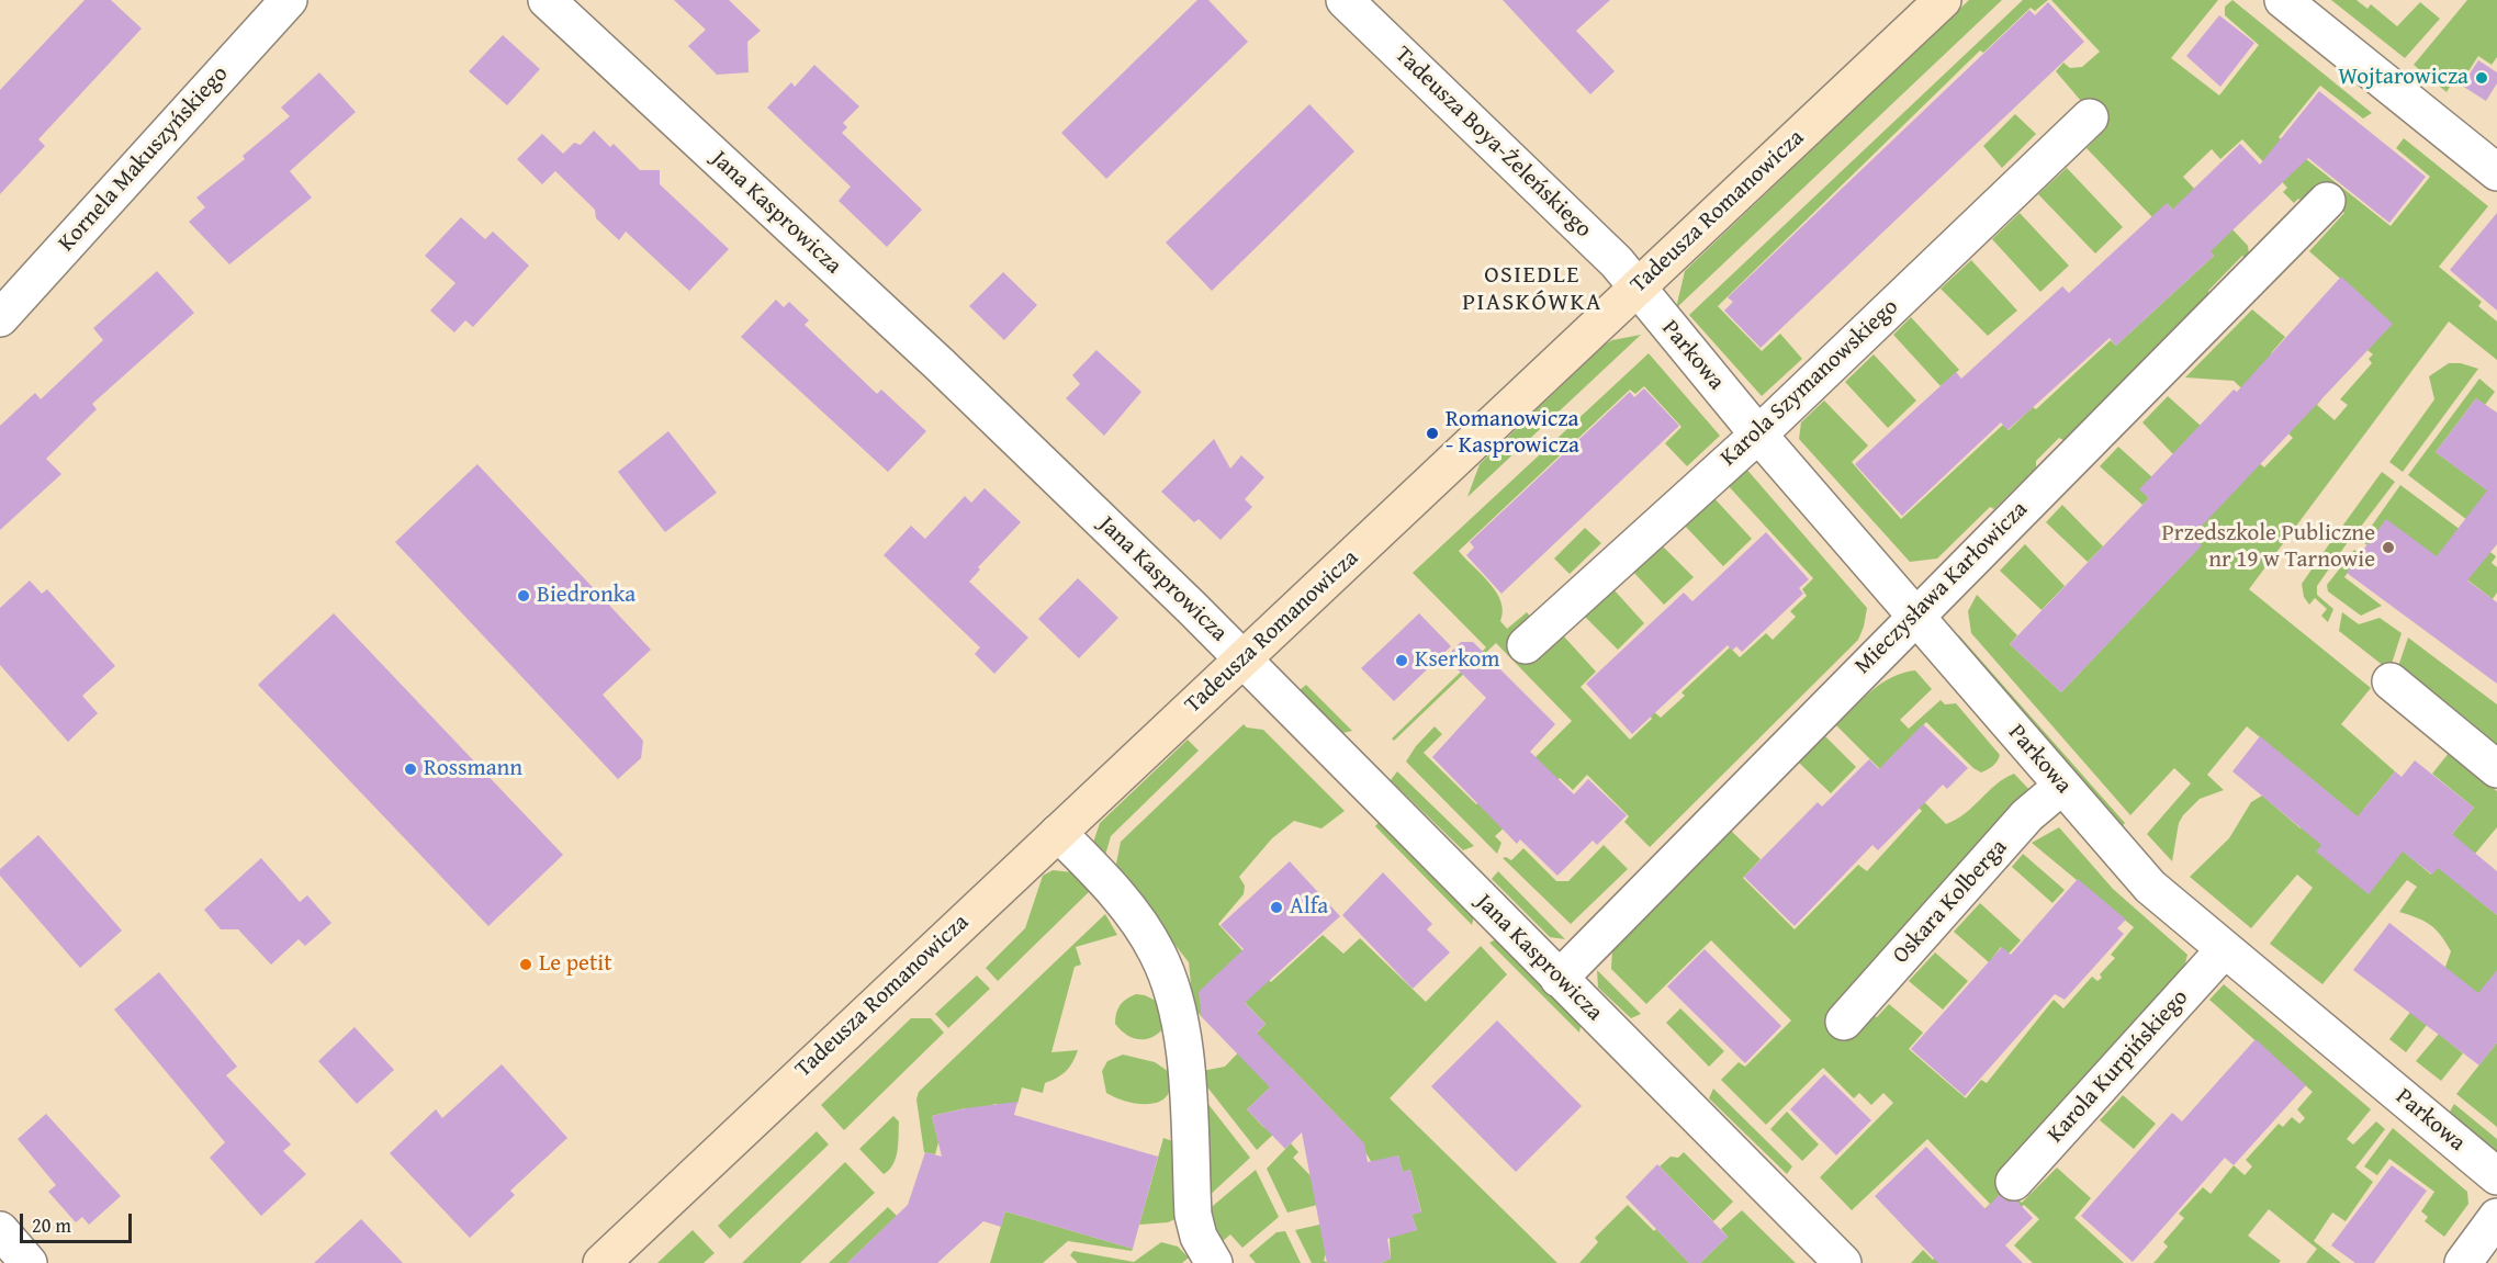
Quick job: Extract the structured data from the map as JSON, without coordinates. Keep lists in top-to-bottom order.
{
  "streets": {
    "street": [
      "Tadeusza Boya-Żeleńskiego",
      "Kornela Makuszyńskiego",
      "Tadeusza Romanowicza",
      "Jana Kasprowicza",
      "Parkowa",
      "Karola Szymanowskiego",
      "Mieczysława Karłowicza",
      "Oskara Kolberga",
      "Karola Kurpińskiego"
    ]
  },
  "crossings": [
    ["Tadeusza Boya-Żeleńskiego", "Tadeusza Romanowicza"],
    ["Tadeusza Boya-Żeleńskiego", "Parkowa"],
    ["Tadeusza Romanowicza", "Jana Kasprowicza"],
    ["Tadeusza Romanowicza", "Parkowa"],
    ["Jana Kasprowicza", "Mieczysława Karłowicza"],
    ["Parkowa", "Karola Szymanowskiego"],
    ["Parkowa", "Mieczysława Karłowicza"],
    ["Parkowa", "Oskara Kolberga"],
    ["Parkowa", "Karola Kurpińskiego"]
  ],
  "districts": ["OSIEDLE PIASKÓWKA"],
  "places": [
    "Wojtarowicza",
    "Romanowicza - Kasprowicza",
    "Przedszkole Publiczne nr 19 w Tarnowie",
    "Biedronka",
    "Kserkom",
    "Rossmann",
    "Alfa",
    "Le petit"
  ],
  "scale_bar": "20 m"
}
